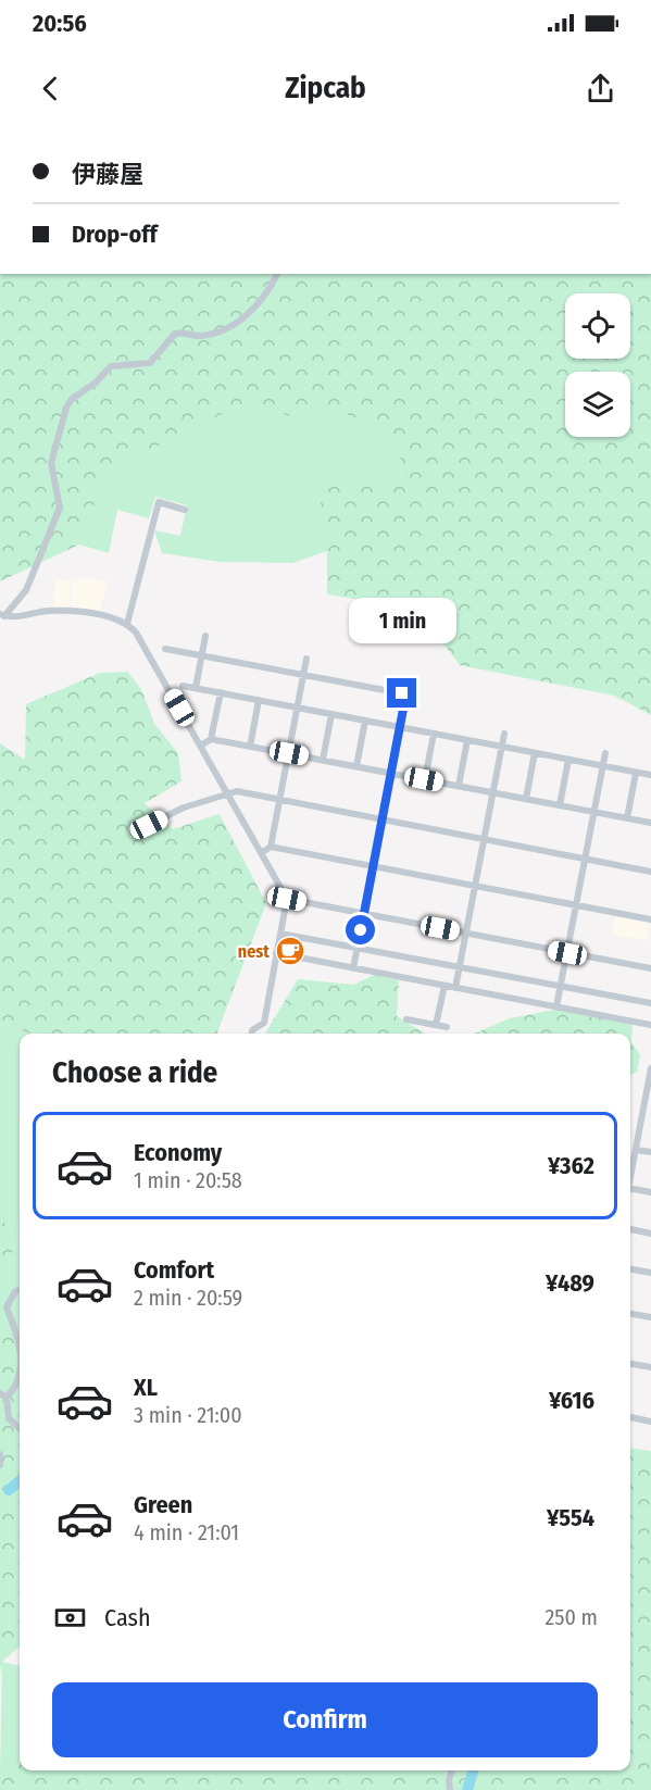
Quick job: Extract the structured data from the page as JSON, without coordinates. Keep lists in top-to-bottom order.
{
  "places": {
    "cafe": ["nest"]
  },
  "page": {
    "status": "20:56",
    "header": "Zipcab",
    "banner": ["伊藤屋", "Drop-off"],
    "bubble": "1 min",
    "heading": "Choose a ride",
    "list": [
      {
        "name": "Economy",
        "note": "1 min · 20:58",
        "value": "¥362"
      },
      {
        "name": "Comfort",
        "note": "2 min · 20:59",
        "value": "¥489"
      },
      {
        "name": "XL",
        "note": "3 min · 21:00",
        "value": "¥616"
      },
      {
        "name": "Green",
        "note": "4 min · 21:01",
        "value": "¥554"
      }
    ],
    "pay": ["Cash", "250 m"],
    "buttons": "Confirm"
  }
}
